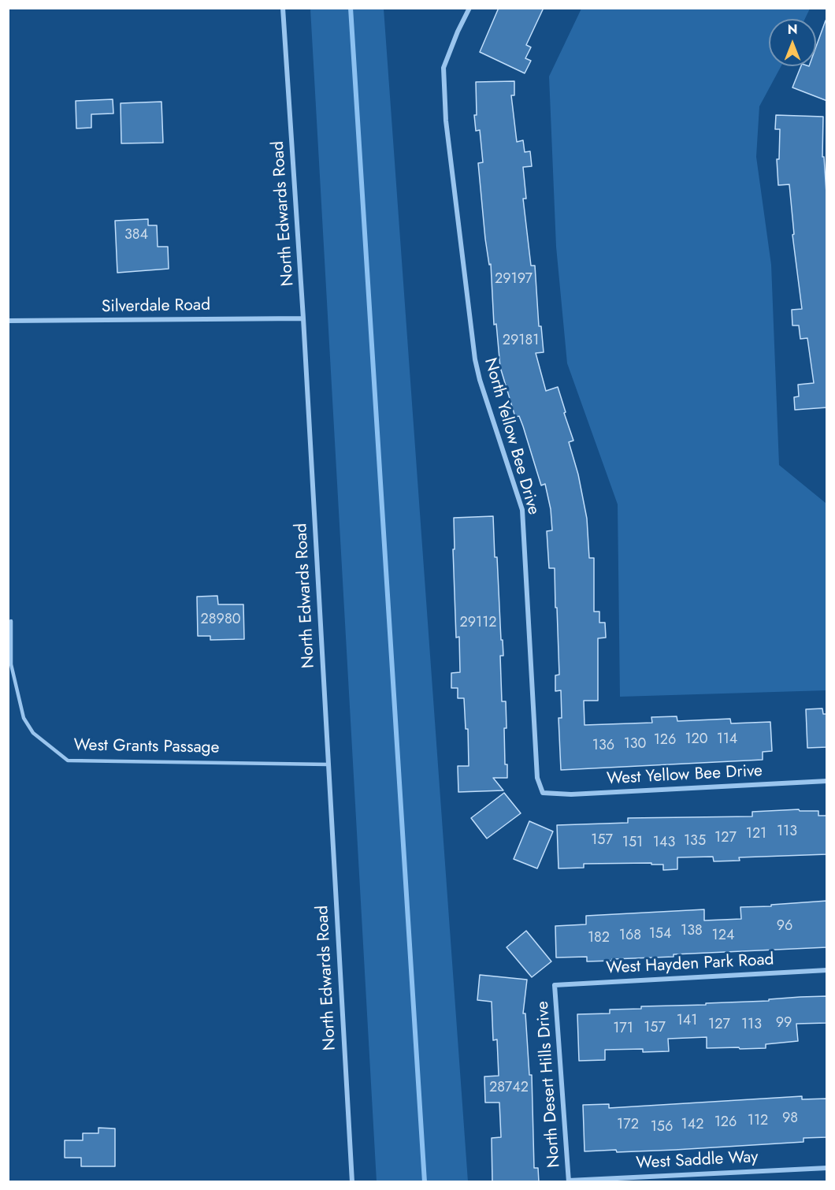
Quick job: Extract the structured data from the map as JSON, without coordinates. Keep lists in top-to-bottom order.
{
  "streets": {
    "street": [
      "North Edwards Road",
      "Silverdale Road",
      "North Yellow Bee Drive",
      "West Yellow Bee Drive",
      "West Hayden Park Road",
      "North Desert Hills Drive",
      "West Saddle Way"
    ],
    "lane": ["West Grants Passage"]
  },
  "crossings": [
    ["North Edwards Road", "Silverdale Road"],
    ["North Edwards Road", "West Grants Passage"],
    ["North Yellow Bee Drive", "West Yellow Bee Drive"],
    ["West Hayden Park Road", "North Desert Hills Drive"],
    ["North Desert Hills Drive", "West Saddle Way"]
  ],
  "house_numbers": [
    "384",
    "29197",
    "29181",
    "28980",
    "29112",
    "120",
    "114",
    "126",
    "130",
    "136",
    "113",
    "121",
    "127",
    "157",
    "135",
    "151",
    "143",
    "96",
    "138",
    "154",
    "168",
    "124",
    "182",
    "141",
    "99",
    "127",
    "113",
    "157",
    "171",
    "28742",
    "98",
    "112",
    "126",
    "172",
    "142",
    "156"
  ],
  "north": "top"
}
